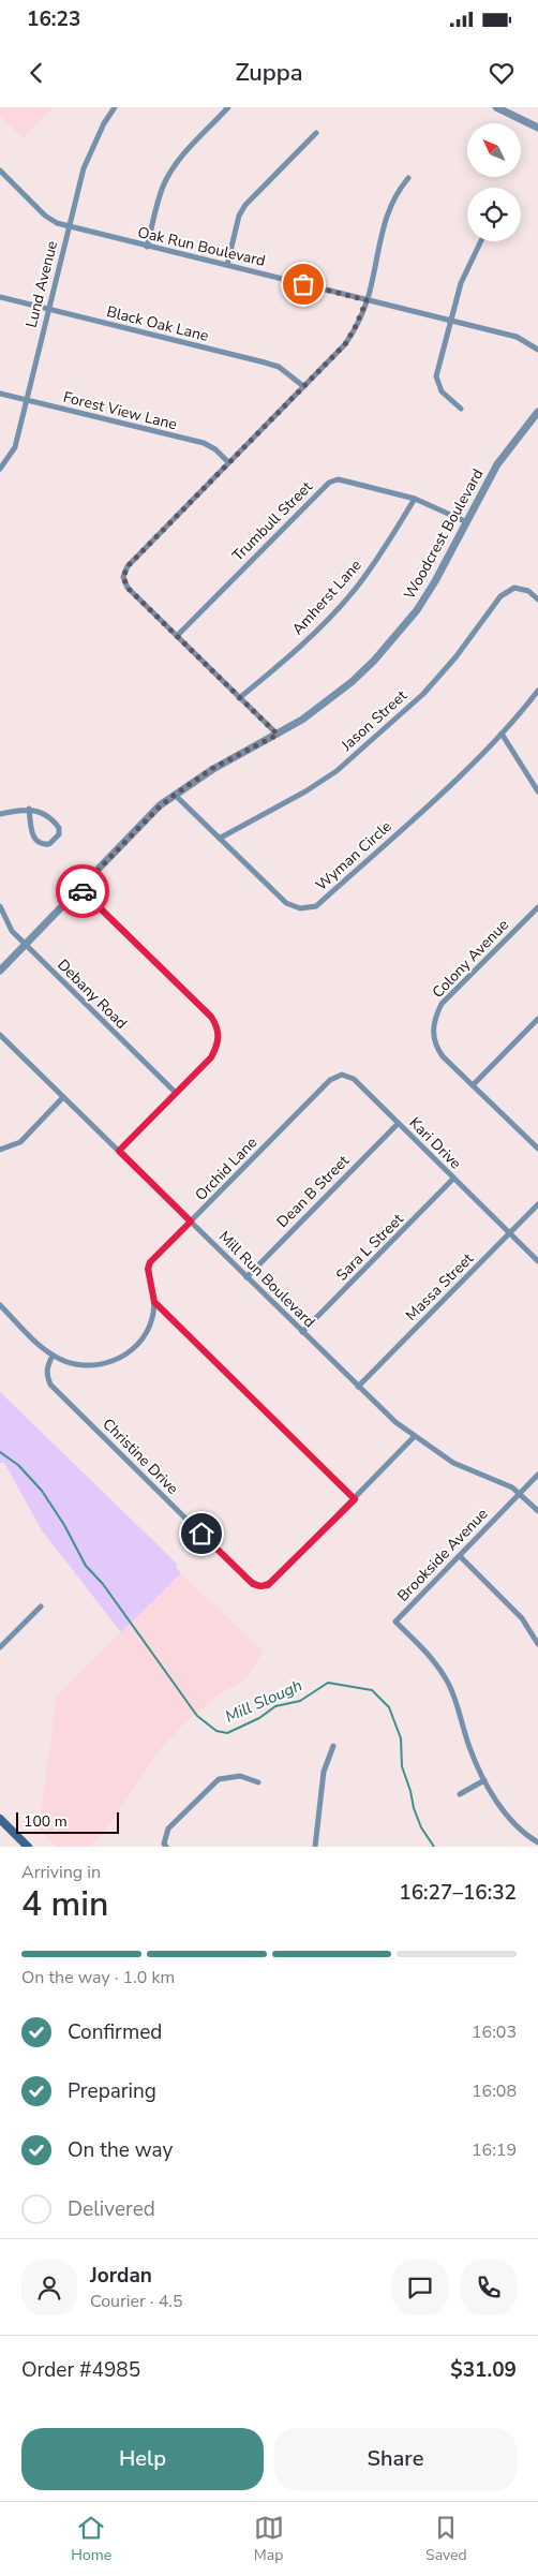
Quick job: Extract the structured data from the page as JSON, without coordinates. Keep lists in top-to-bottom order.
{
  "streets": {
    "street": [
      "Oak Run Boulevard",
      "Lund Avenue",
      "Black Oak Lane",
      "Forest View Lane",
      "Trumbull Street",
      "Woodcrest Boulevard",
      "Amherst Lane",
      "Jason Street",
      "Wyman Circle",
      "Colony Avenue",
      "Debany Road",
      "Kari Drive",
      "Orchid Lane",
      "Dean B Street",
      "Sara L Street",
      "Mill Run Boulevard",
      "Massa Street",
      "Christine Drive",
      "Brookside Avenue"
    ]
  },
  "crossings": [
    ["Oak Run Boulevard", "Lund Avenue"],
    ["Lund Avenue", "Black Oak Lane"],
    ["Lund Avenue", "Forest View Lane"],
    ["Trumbull Street", "Woodcrest Boulevard"],
    ["Trumbull Street", "Amherst Lane"],
    ["Woodcrest Boulevard", "Wyman Circle"],
    ["Woodcrest Boulevard", "Debany Road"],
    ["Jason Street", "Wyman Circle"],
    ["Kari Drive", "Orchid Lane"],
    ["Kari Drive", "Dean B Street"],
    ["Kari Drive", "Sara L Street"],
    ["Kari Drive", "Massa Street"],
    ["Orchid Lane", "Mill Run Boulevard"],
    ["Orchid Lane", "Christine Drive"],
    ["Dean B Street", "Mill Run Boulevard"],
    ["Sara L Street", "Mill Run Boulevard"],
    ["Mill Run Boulevard", "Massa Street"],
    ["Mill Run Boulevard", "Brookside Avenue"]
  ],
  "water": ["Mill Slough"],
  "scale_bar": "100 m",
  "north": "top left",
  "page": {
    "status": "16:23",
    "header": "Zuppa",
    "scale": "100 m",
    "heading": ["4 min", "Arriving in", "16:27–16:32"],
    "panel": [
      "Jordan",
      "Courier · 4.5",
      "Order #4985",
      "$31.09"
    ],
    "bar": "On the way · 1.0 km",
    "list": [
      ["Confirmed", "16:03"],
      ["Preparing", "16:08"],
      ["On the way", "16:19"],
      "Delivered"
    ],
    "buttons": ["Help", "Share"],
    "tabs": ["Home", "Map", "Saved"]
  }
}
